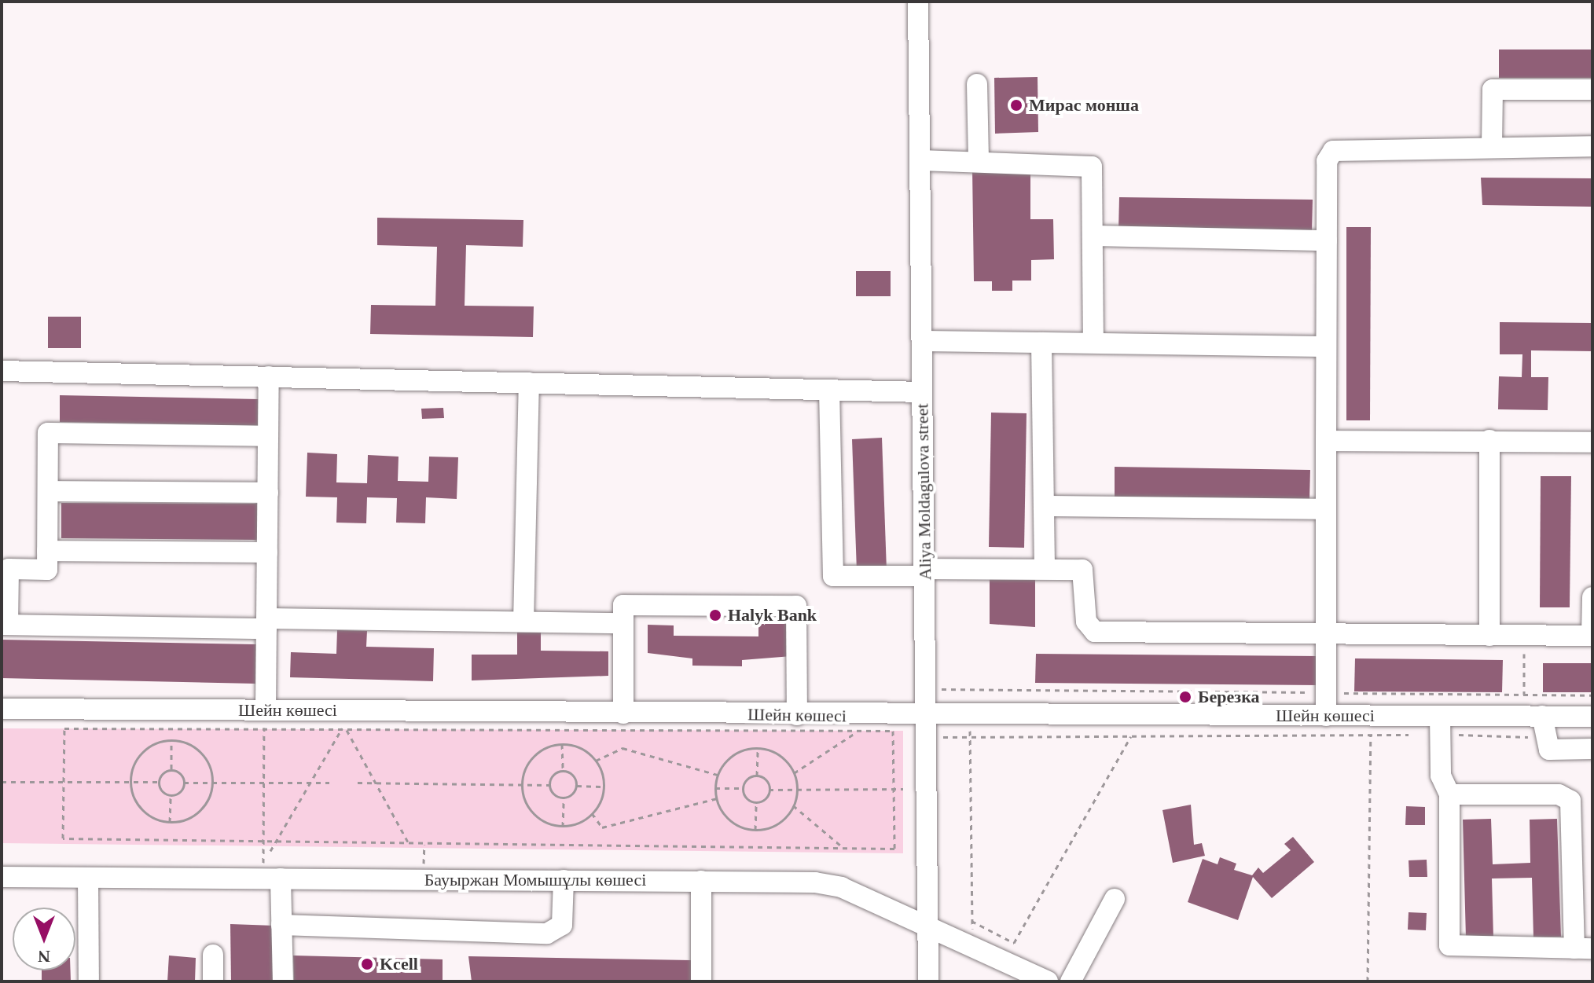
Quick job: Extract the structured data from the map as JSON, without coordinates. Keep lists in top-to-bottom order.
{
  "streets": {
    "street": ["Aliya Moldagulova street", "Шейн көшесі", "Бауыржан Момышұлы көшесі"]
  },
  "crossings": [
    ["Aliya Moldagulova street", "Шейн көшесі"],
    ["Aliya Moldagulova street", "Бауыржан Момышұлы көшесі"]
  ],
  "places": [
    "Мирас монша",
    "Halyk Bank",
    "Березка",
    "Kcell"
  ],
  "north": "bottom"
}
